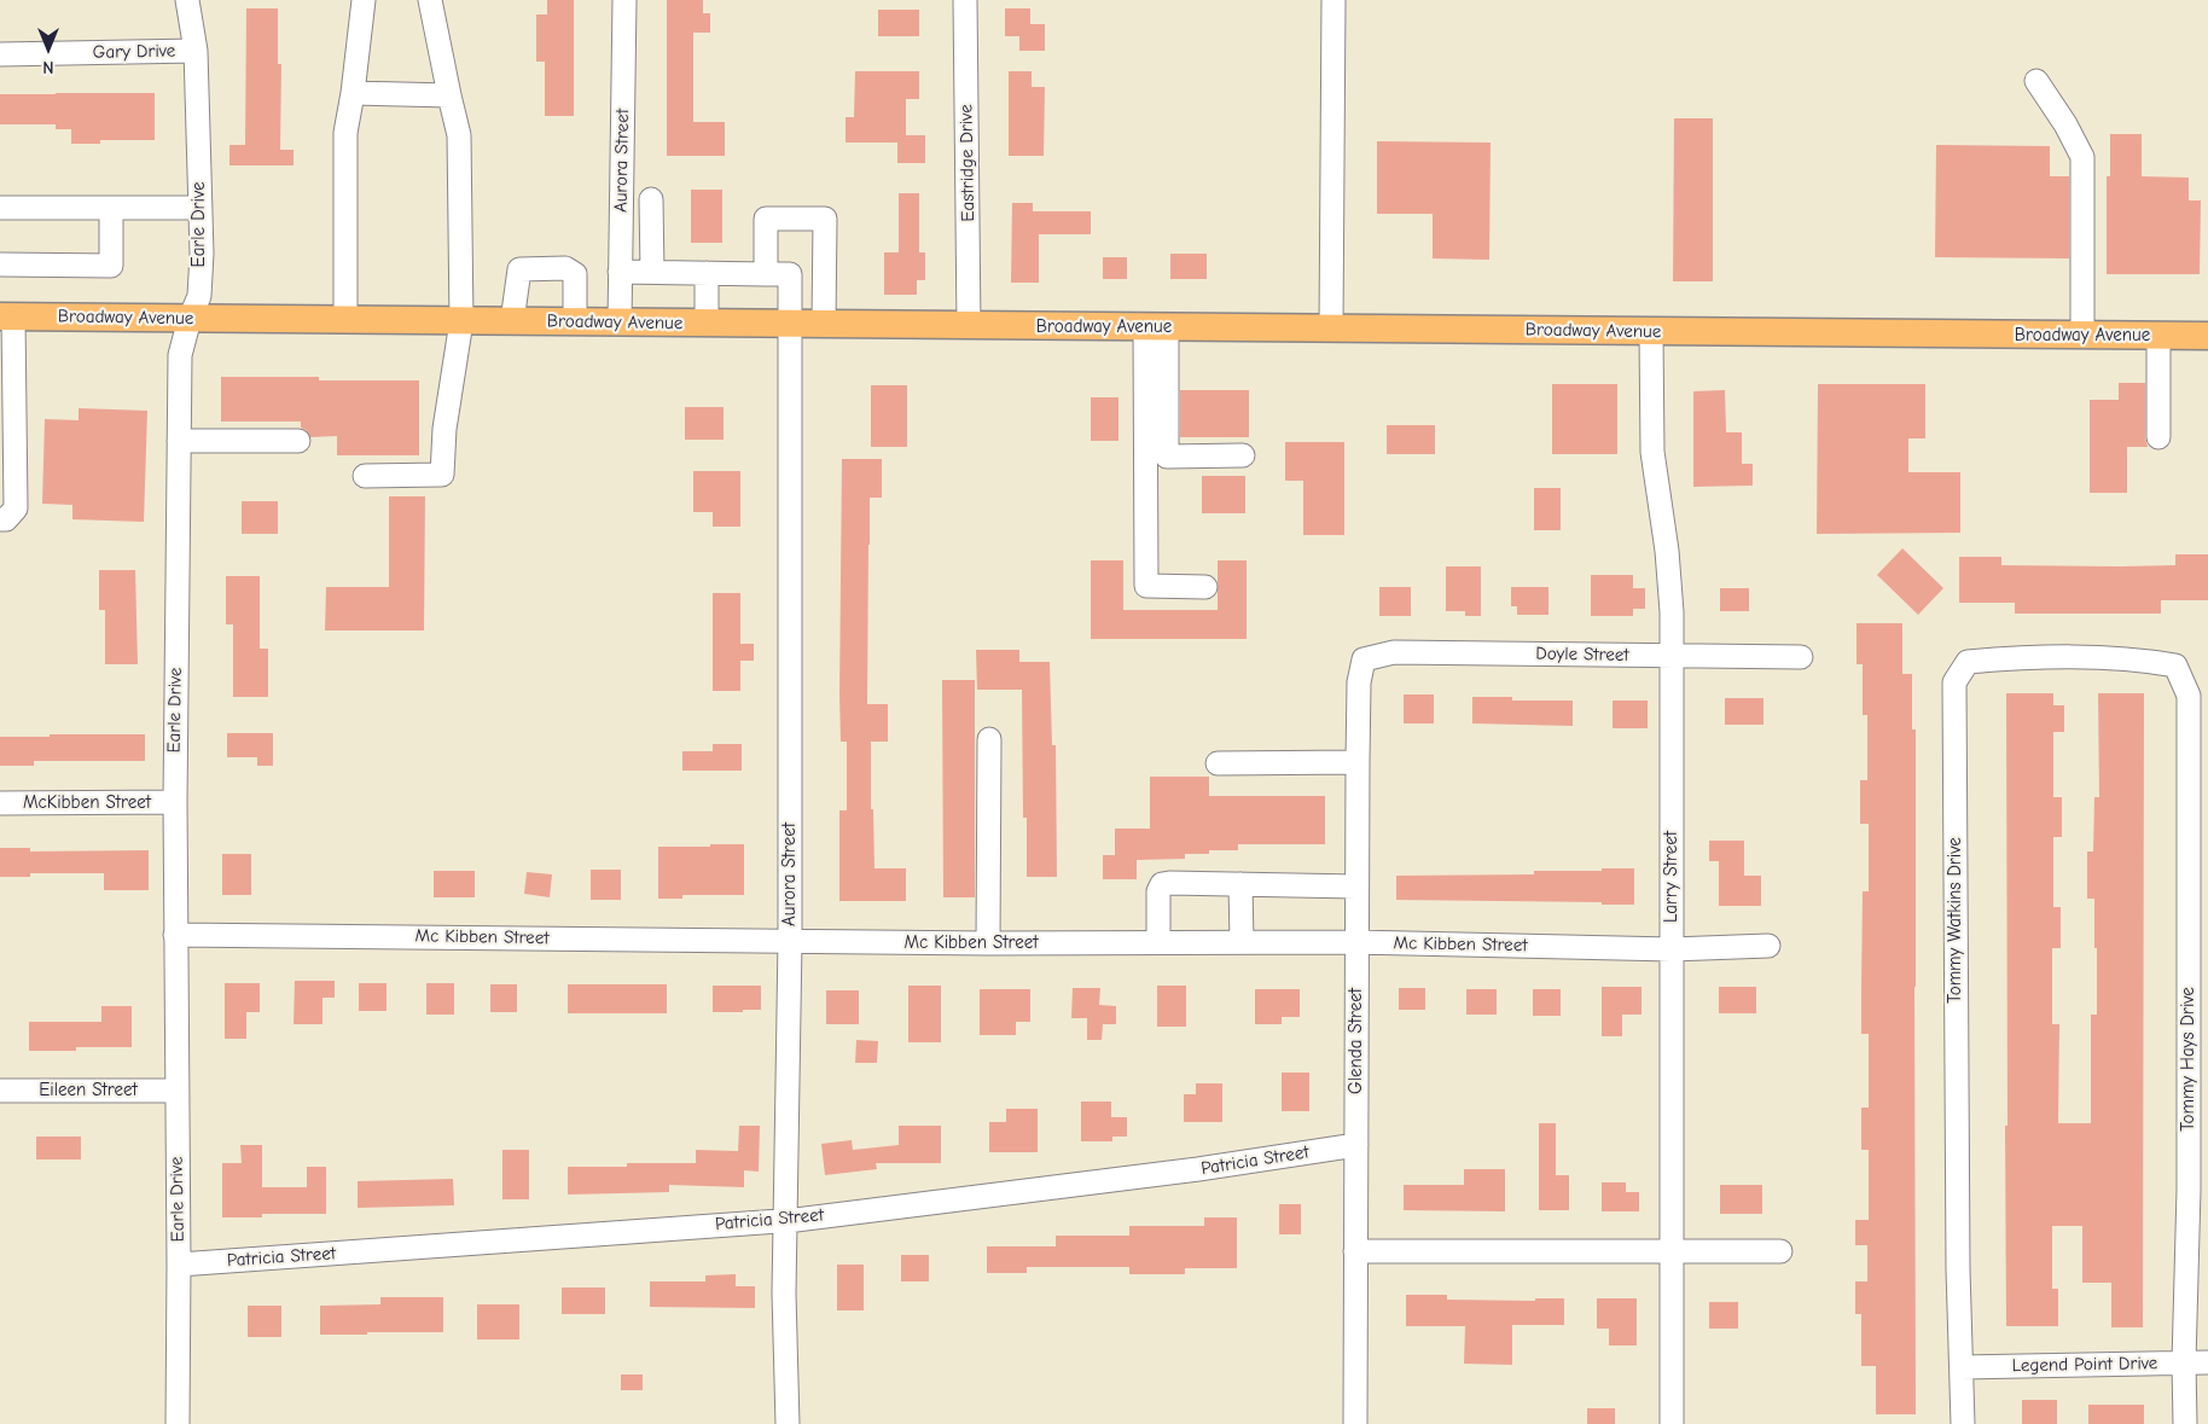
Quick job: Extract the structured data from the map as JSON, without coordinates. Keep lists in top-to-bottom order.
{
  "streets": {
    "main road": ["Broadway Avenue"],
    "street": [
      "Gary Drive",
      "Aurora Street",
      "Eastridge Drive",
      "Earle Drive",
      "Doyle Street",
      "McKibben Street",
      "Larry Street",
      "Tommy Watkins Drive",
      "Mc Kibben Street",
      "Glenda Street",
      "Tommy Hays Drive",
      "Eileen Street",
      "Patricia Street",
      "Legend Point Drive"
    ]
  },
  "crossings": [
    ["Gary Drive", "Earle Drive"],
    ["Aurora Street", "Broadway Avenue"],
    ["Aurora Street", "Mc Kibben Street"],
    ["Aurora Street", "Patricia Street"],
    ["Eastridge Drive", "Broadway Avenue"],
    ["Earle Drive", "Broadway Avenue"],
    ["Earle Drive", "McKibben Street"],
    ["Earle Drive", "Mc Kibben Street"],
    ["Earle Drive", "Eileen Street"],
    ["Earle Drive", "Patricia Street"],
    ["Broadway Avenue", "Larry Street"],
    ["Doyle Street", "Larry Street"],
    ["Doyle Street", "Glenda Street"],
    ["Larry Street", "Mc Kibben Street"],
    ["Tommy Watkins Drive", "Tommy Hays Drive"],
    ["Tommy Watkins Drive", "Legend Point Drive"],
    ["Mc Kibben Street", "Glenda Street"],
    ["Glenda Street", "Patricia Street"],
    ["Tommy Hays Drive", "Legend Point Drive"]
  ],
  "north": "bottom"
}
